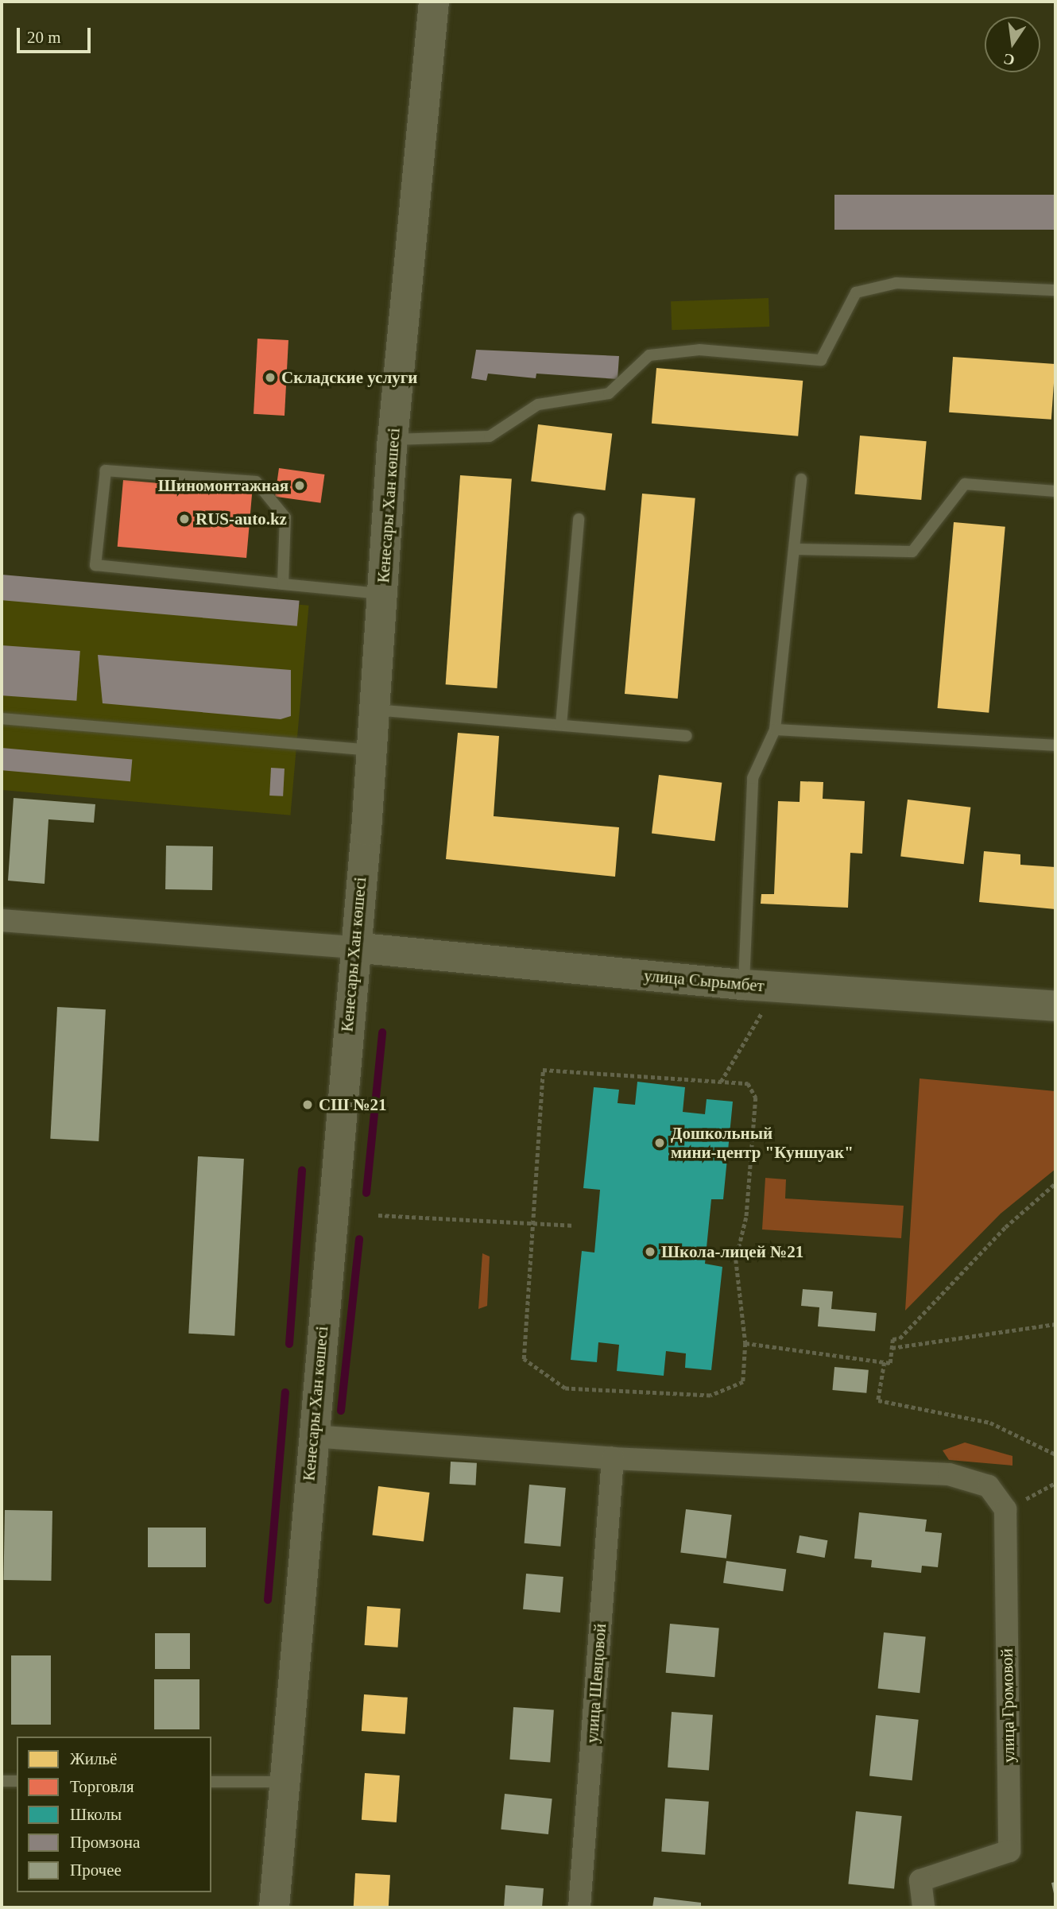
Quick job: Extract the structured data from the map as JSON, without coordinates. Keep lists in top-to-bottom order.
{
  "streets": {
    "main road": ["Кенесары Хан көшесі", "улица Сырымбет"],
    "street": ["улица Шевцовой", "улица Громовой"]
  },
  "crossings": [
    ["Кенесары Хан көшесі", "улица Сырымбет"]
  ],
  "places": [
    "Складские услуги",
    "Шиномонтажная",
    "RUS-auto.kz",
    "СШ №21",
    "Дошкольный мини-центр \"Куншуак\"",
    "Школа-лицей №21"
  ],
  "legend": [
    "Жильё",
    "Торговля",
    "Школы",
    "Промзона",
    "Прочее"
  ],
  "scale_bar": "20 m",
  "north": "bottom"
}
